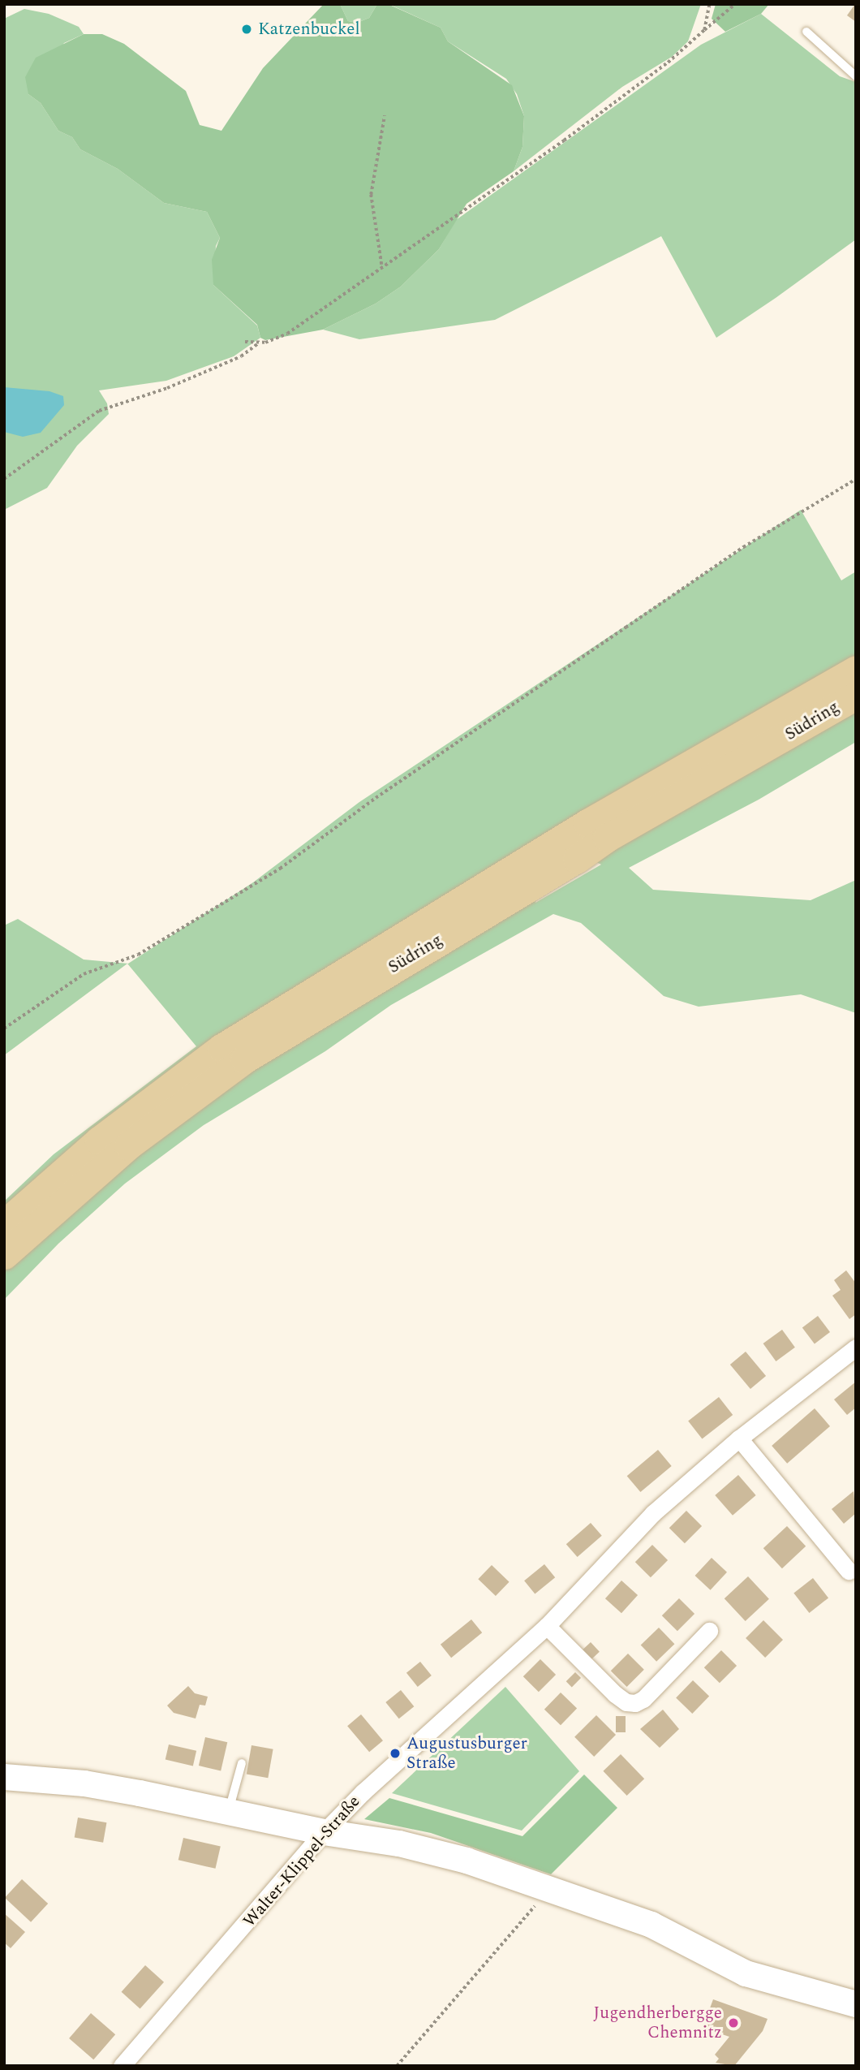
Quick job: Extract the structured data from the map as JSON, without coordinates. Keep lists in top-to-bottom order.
{
  "streets": {
    "main road": ["Südring"],
    "street": ["Walter-Klippel-Straße"]
  },
  "places": ["Katzenbuckel", "Augustusburger Straße", "Jugendherbergge Chemnitz"]
}
